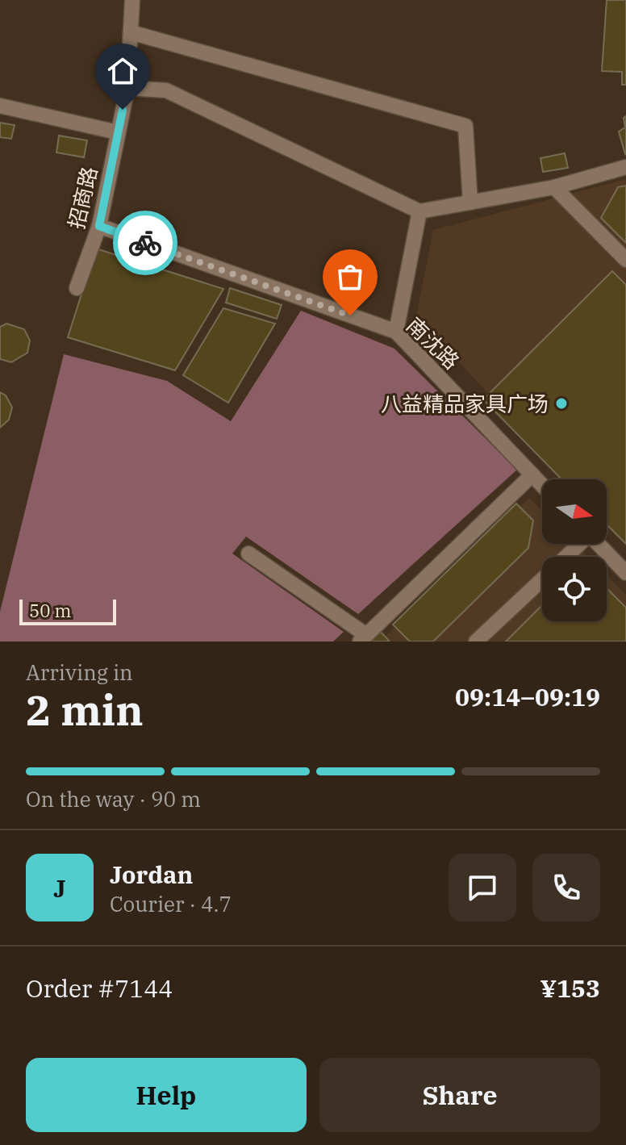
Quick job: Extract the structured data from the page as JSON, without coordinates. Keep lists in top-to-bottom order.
{
  "streets": {
    "street": ["招商路", "南沈路"]
  },
  "crossings": [
    ["招商路", "南沈路"]
  ],
  "places": ["八益精品家具广场"],
  "scale_bar": "50 m",
  "north": "right",
  "page": {
    "scale": "50 m",
    "heading": ["2 min", "Arriving in", "09:14–09:19"],
    "panel": [
      "Jordan",
      "Courier · 4.7",
      "Order #7144",
      "¥153"
    ],
    "bar": "On the way · 90 m",
    "round": "J",
    "buttons": ["Help", "Share"]
  }
}
